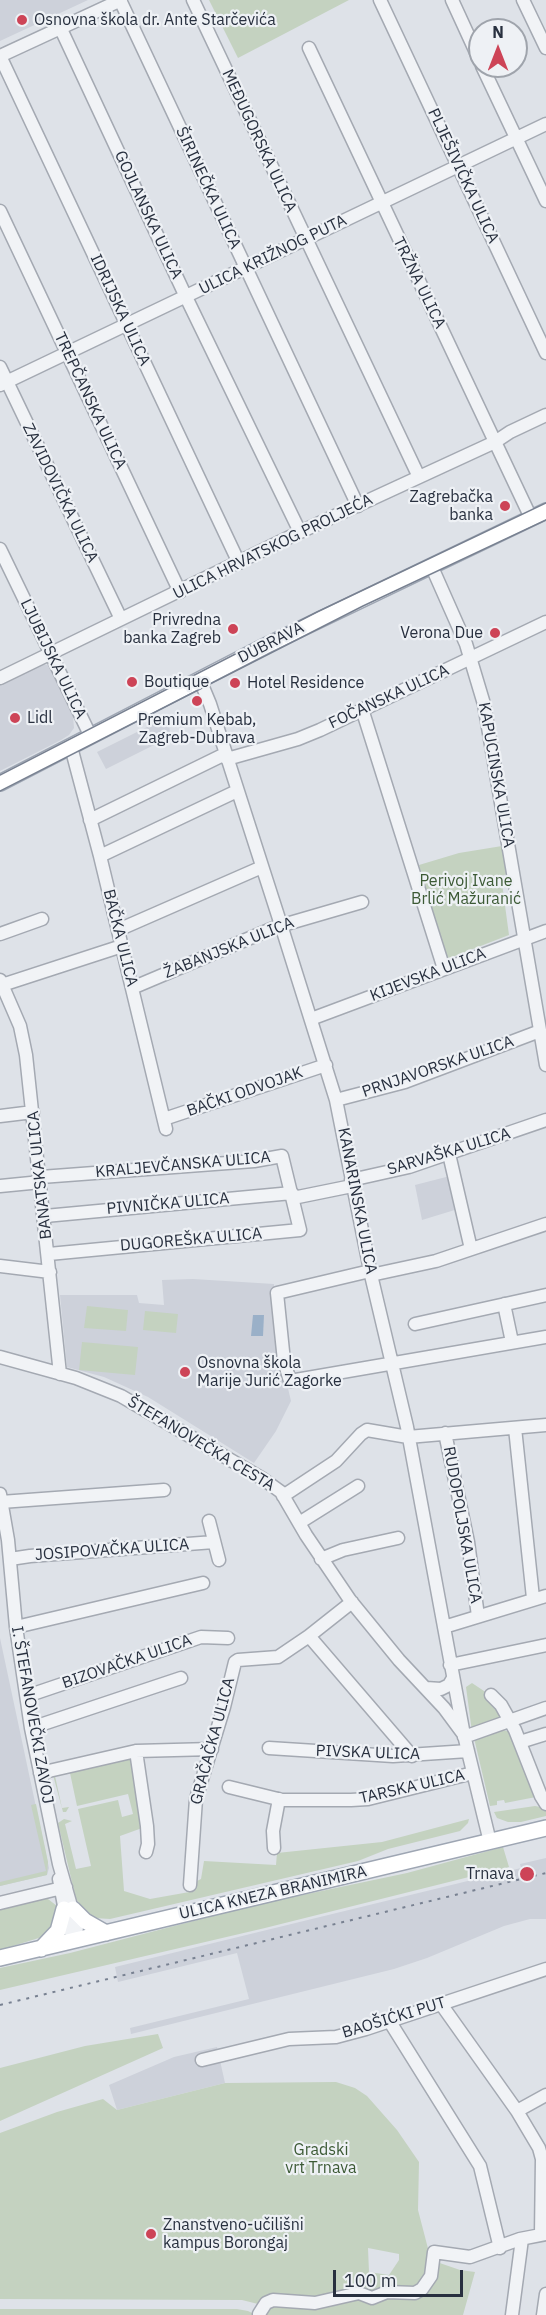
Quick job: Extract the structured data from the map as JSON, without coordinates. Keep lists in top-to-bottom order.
{
  "streets": {
    "main road": ["DUBRAVA", "ULICA KNEZA BRANIMIRA"],
    "street": [
      "MEĐUGORSKA ULICA",
      "PLJEŠIVIČKA ULICA",
      "ŠIRINEČKA ULICA",
      "GOJLANSKA ULICA",
      "ULICA KRIŽNOG PUTA",
      "TRŽNA ULICA",
      "IDRIJSKA ULICA",
      "TREPČANSKA ULICA",
      "ZAVIDOVIČKA ULICA",
      "ULICA HRVATSKOG PROLJEĆA",
      "LJUBIJSKA ULICA",
      "FOČANSKA ULICA",
      "KAPUCINSKA ULICA",
      "BAČKA ULICA",
      "ŽABANJSKA ULICA",
      "KIJEVSKA ULICA",
      "PRNJAVORSKA ULICA",
      "BAČKI ODVOJAK",
      "SARVAŠKA ULICA",
      "KRALJEVČANSKA ULICA",
      "BANATSKA ULICA",
      "KANARINSKA ULICA",
      "PIVNIČKA ULICA",
      "DUGOREŠKA ULICA",
      "ŠTEFANOVEČKA CESTA",
      "RUDOPOLJSKA ULICA",
      "JOSIPOVAČKA ULICA",
      "BIZOVAČKA ULICA",
      "I. ŠTEFANOVEČKI ZAVOJ",
      "GRAČAČKA ULICA",
      "PIVSKA ULICA",
      "TARSKA ULICA",
      "BAOŠIĆKI PUT"
    ]
  },
  "crossings": [
    ["MEĐUGORSKA ULICA", "ULICA KRIŽNOG PUTA"],
    ["MEĐUGORSKA ULICA", "ULICA HRVATSKOG PROLJEĆA"],
    ["PLJEŠIVIČKA ULICA", "ULICA KRIŽNOG PUTA"],
    ["ŠIRINEČKA ULICA", "ULICA KRIŽNOG PUTA"],
    ["ŠIRINEČKA ULICA", "ULICA HRVATSKOG PROLJEĆA"],
    ["GOJLANSKA ULICA", "ULICA KRIŽNOG PUTA"],
    ["GOJLANSKA ULICA", "ULICA HRVATSKOG PROLJEĆA"],
    ["ULICA KRIŽNOG PUTA", "TRŽNA ULICA"],
    ["ULICA KRIŽNOG PUTA", "IDRIJSKA ULICA"],
    ["ULICA KRIŽNOG PUTA", "TREPČANSKA ULICA"],
    ["ULICA KRIŽNOG PUTA", "ZAVIDOVIČKA ULICA"],
    ["TRŽNA ULICA", "ULICA HRVATSKOG PROLJEĆA"],
    ["TRŽNA ULICA", "DUBRAVA"],
    ["IDRIJSKA ULICA", "ULICA HRVATSKOG PROLJEĆA"],
    ["TREPČANSKA ULICA", "ULICA HRVATSKOG PROLJEĆA"],
    ["ZAVIDOVIČKA ULICA", "ULICA HRVATSKOG PROLJEĆA"],
    ["ULICA HRVATSKOG PROLJEĆA", "LJUBIJSKA ULICA"],
    ["DUBRAVA", "LJUBIJSKA ULICA"],
    ["DUBRAVA", "KAPUCINSKA ULICA"],
    ["DUBRAVA", "BAČKA ULICA"],
    ["DUBRAVA", "KANARINSKA ULICA"],
    ["FOČANSKA ULICA", "KAPUCINSKA ULICA"],
    ["FOČANSKA ULICA", "BAČKA ULICA"],
    ["FOČANSKA ULICA", "KANARINSKA ULICA"],
    ["KAPUCINSKA ULICA", "KIJEVSKA ULICA"],
    ["KAPUCINSKA ULICA", "PRNJAVORSKA ULICA"],
    ["BAČKA ULICA", "ŽABANJSKA ULICA"],
    ["BAČKA ULICA", "BAČKI ODVOJAK"],
    ["ŽABANJSKA ULICA", "KANARINSKA ULICA"],
    ["KIJEVSKA ULICA", "KANARINSKA ULICA"],
    ["PRNJAVORSKA ULICA", "KANARINSKA ULICA"],
    ["BAČKI ODVOJAK", "KANARINSKA ULICA"],
    ["SARVAŠKA ULICA", "KANARINSKA ULICA"],
    ["SARVAŠKA ULICA", "PIVNIČKA ULICA"],
    ["KRALJEVČANSKA ULICA", "BANATSKA ULICA"],
    ["KRALJEVČANSKA ULICA", "PIVNIČKA ULICA"],
    ["KRALJEVČANSKA ULICA", "DUGOREŠKA ULICA"],
    ["BANATSKA ULICA", "PIVNIČKA ULICA"],
    ["BANATSKA ULICA", "DUGOREŠKA ULICA"],
    ["BANATSKA ULICA", "ŠTEFANOVEČKA CESTA"],
    ["KANARINSKA ULICA", "PIVNIČKA ULICA"],
    ["KANARINSKA ULICA", "ŠTEFANOVEČKA CESTA"],
    ["PIVNIČKA ULICA", "DUGOREŠKA ULICA"],
    ["ŠTEFANOVEČKA CESTA", "GRAČAČKA ULICA"],
    ["ŠTEFANOVEČKA CESTA", "PIVSKA ULICA"],
    ["ŠTEFANOVEČKA CESTA", "TARSKA ULICA"],
    ["ŠTEFANOVEČKA CESTA", "ULICA KNEZA BRANIMIRA"],
    ["JOSIPOVAČKA ULICA", "I. ŠTEFANOVEČKI ZAVOJ"],
    ["BIZOVAČKA ULICA", "I. ŠTEFANOVEČKI ZAVOJ"],
    ["I. ŠTEFANOVEČKI ZAVOJ", "ULICA KNEZA BRANIMIRA"]
  ],
  "parks": ["Perivoj Ivane Brlić Mažuranić", "Gradski vrt Trnava"],
  "places": [
    "Osnovna škola dr. Ante Starčevića",
    "Zagrebačka banka",
    "Privredna banka Zagreb",
    "Verona Due",
    "Boutique",
    "Hotel Residence",
    "Premium Kebab, Zagreb-Dubrava",
    "Lidl",
    "Osnovna škola Marije Jurić Zagorke",
    "Trnava",
    "Znanstveno-učilišni kampus Borongaj"
  ],
  "scale_bar": "100 m",
  "north": "top"
}
